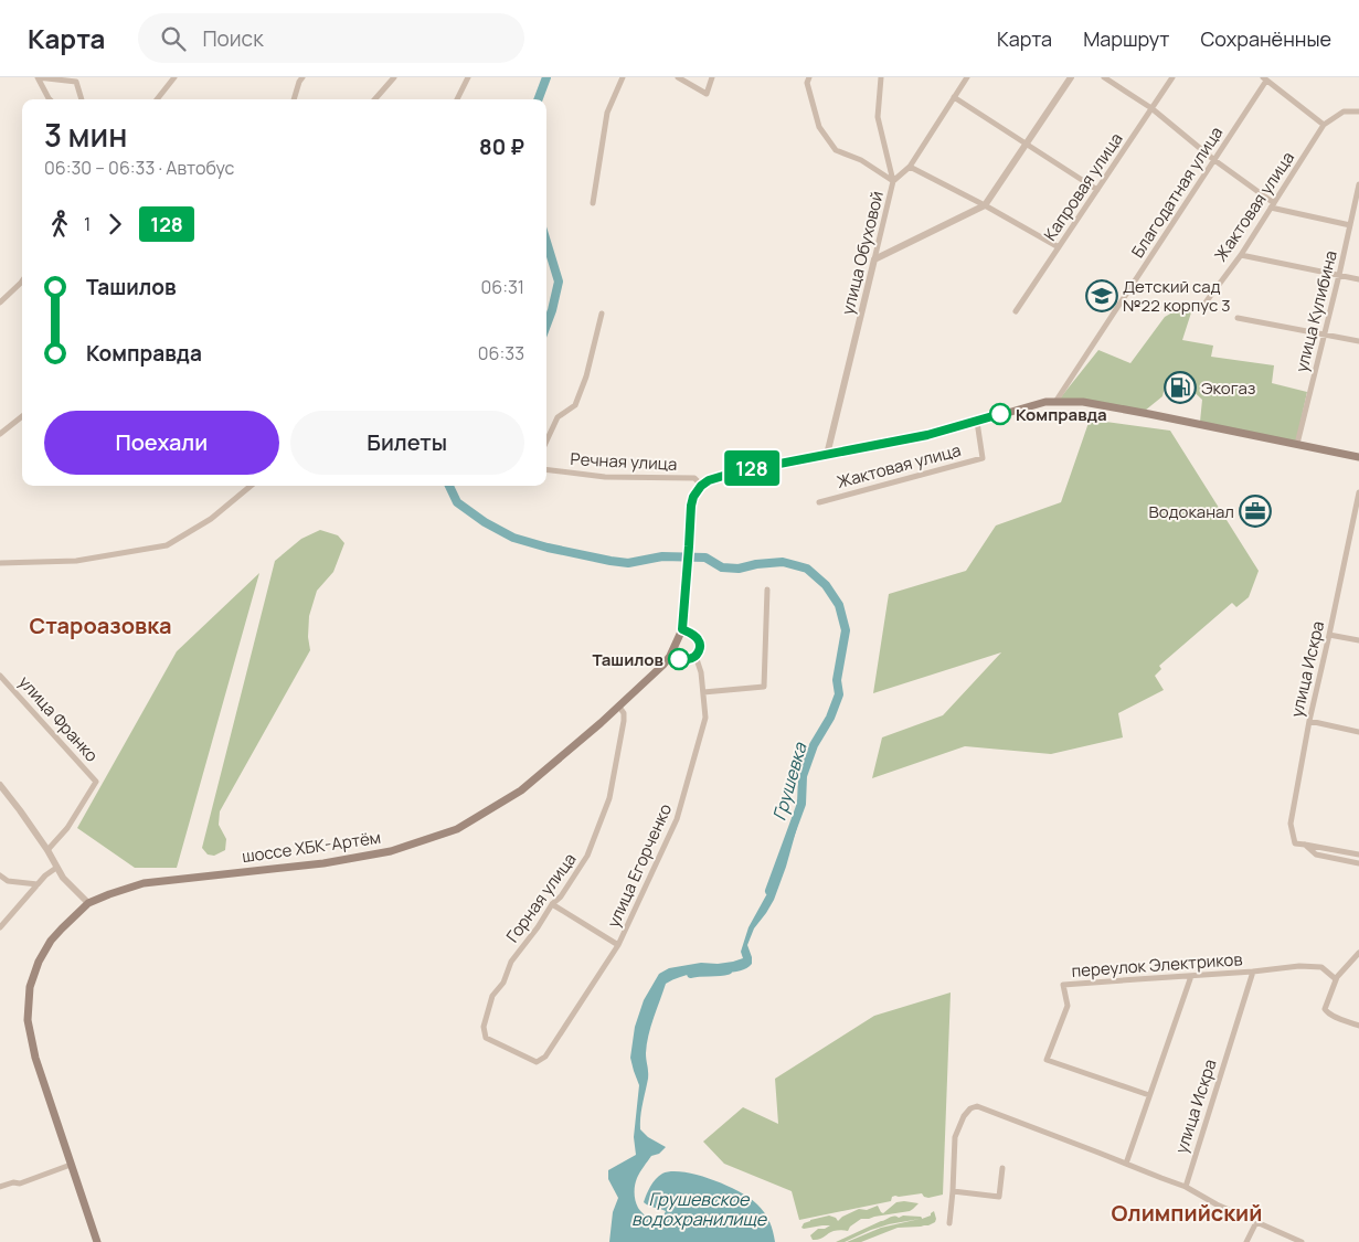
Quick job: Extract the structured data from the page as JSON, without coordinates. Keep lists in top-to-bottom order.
{
  "streets": {
    "main road": ["шоссе ХБК-Артём"],
    "street": [
      "Капровая улица",
      "Благодатная улица",
      "Жактовая улица",
      "улица Обуховой",
      "улица Кулибина",
      "Речная улица",
      "улица Искра",
      "улица Франко",
      "улица Егорченко",
      "Горная улица",
      "переулок Электриков"
    ]
  },
  "crossings": [
    ["Речная улица", "шоссе ХБК-Артём"],
    ["улица Искра", "переулок Электриков"],
    ["шоссе ХБК-Артём", "Горная улица"],
    ["улица Егорченко", "Горная улица"]
  ],
  "districts": ["Староазовка", "Олимпийский"],
  "water": ["Грушевка", "Грушевское водохранилище"],
  "places": {
    "school or university": ["Детский сад №22 корпус 3"],
    "fuel station": ["Экогаз"],
    "other": ["Комправда", "Ташилов"],
    "office": ["Водоканал"]
  },
  "lines": ["bus line 128"],
  "page": {
    "header": "Карта",
    "search": "Поиск",
    "nav": ["Карта", "Маршрут", "Сохранённые"],
    "on_map": "128",
    "heading": ["3 мин", "06:30 – 06:33 · Автобус", "80 ₽"],
    "legs": ["1", "128"],
    "list": [
      {
        "name": "Ташилов",
        "value": "06:31"
      },
      {
        "name": "Комправда",
        "value": "06:33"
      }
    ],
    "buttons": ["Поехали", "Билеты"]
  }
}
